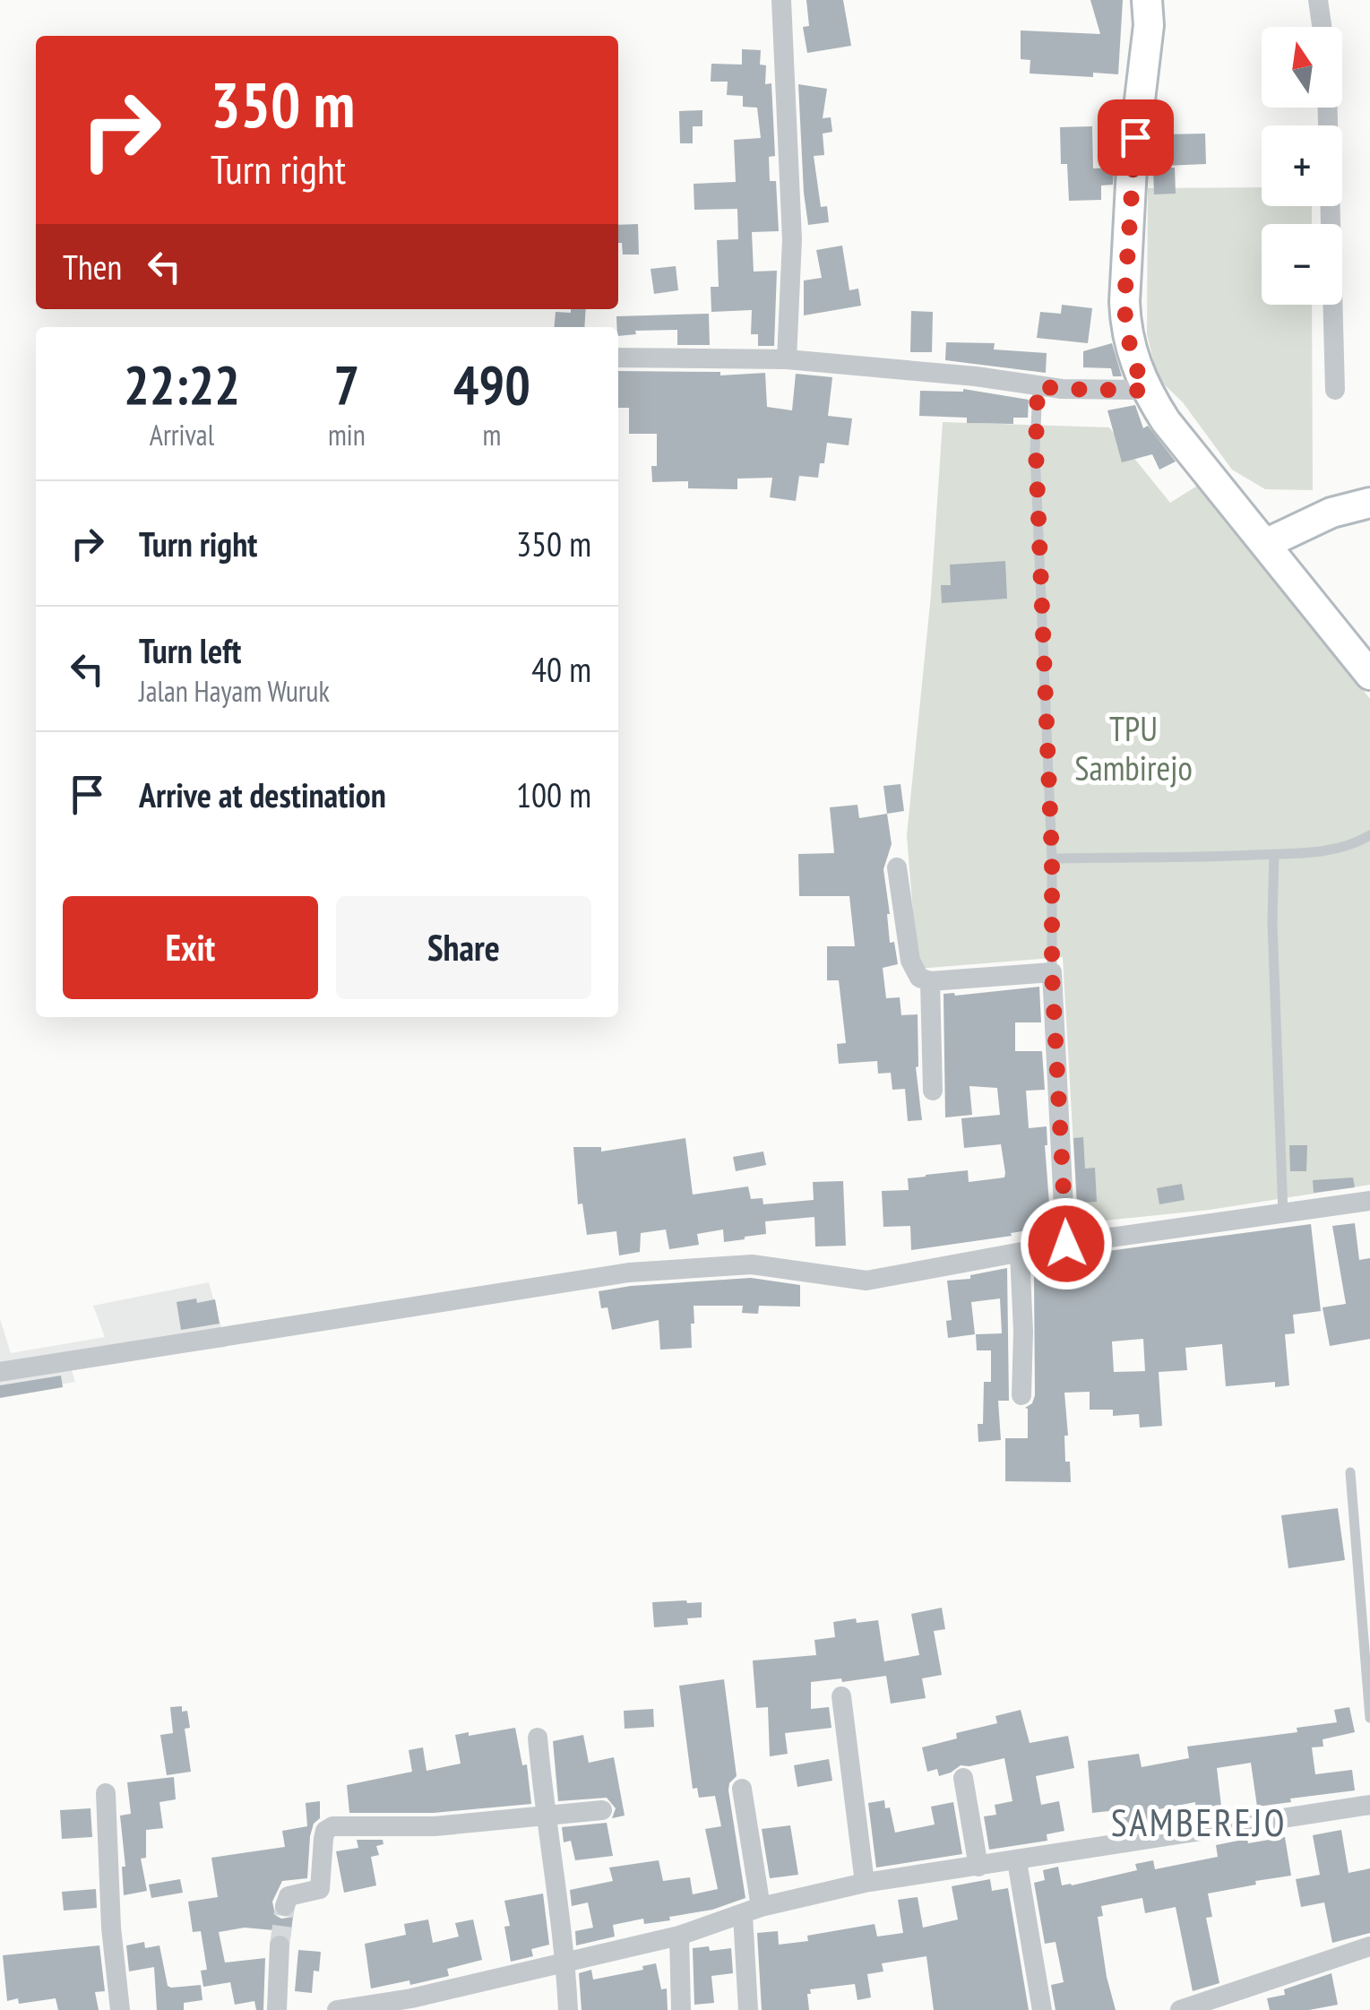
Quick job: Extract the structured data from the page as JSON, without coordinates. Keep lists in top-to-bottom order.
{
  "districts": ["SAMBEREJO"],
  "parks": ["TPU Sambirejo"],
  "north": "top",
  "page": {
    "map_buttons": ["+", "−"],
    "turn": ["350 m", "Turn right"],
    "then": "Then",
    "eta": [
      "22:22",
      "Arrival",
      "7",
      "min",
      "490",
      "m"
    ],
    "list": [
      {
        "name": "Turn right",
        "value": "350 m"
      },
      {
        "name": "Turn left",
        "note": "Jalan Hayam Wuruk",
        "value": "40 m"
      },
      {
        "name": "Arrive at destination",
        "value": "100 m"
      }
    ],
    "buttons": ["Exit", "Share"]
  }
}
